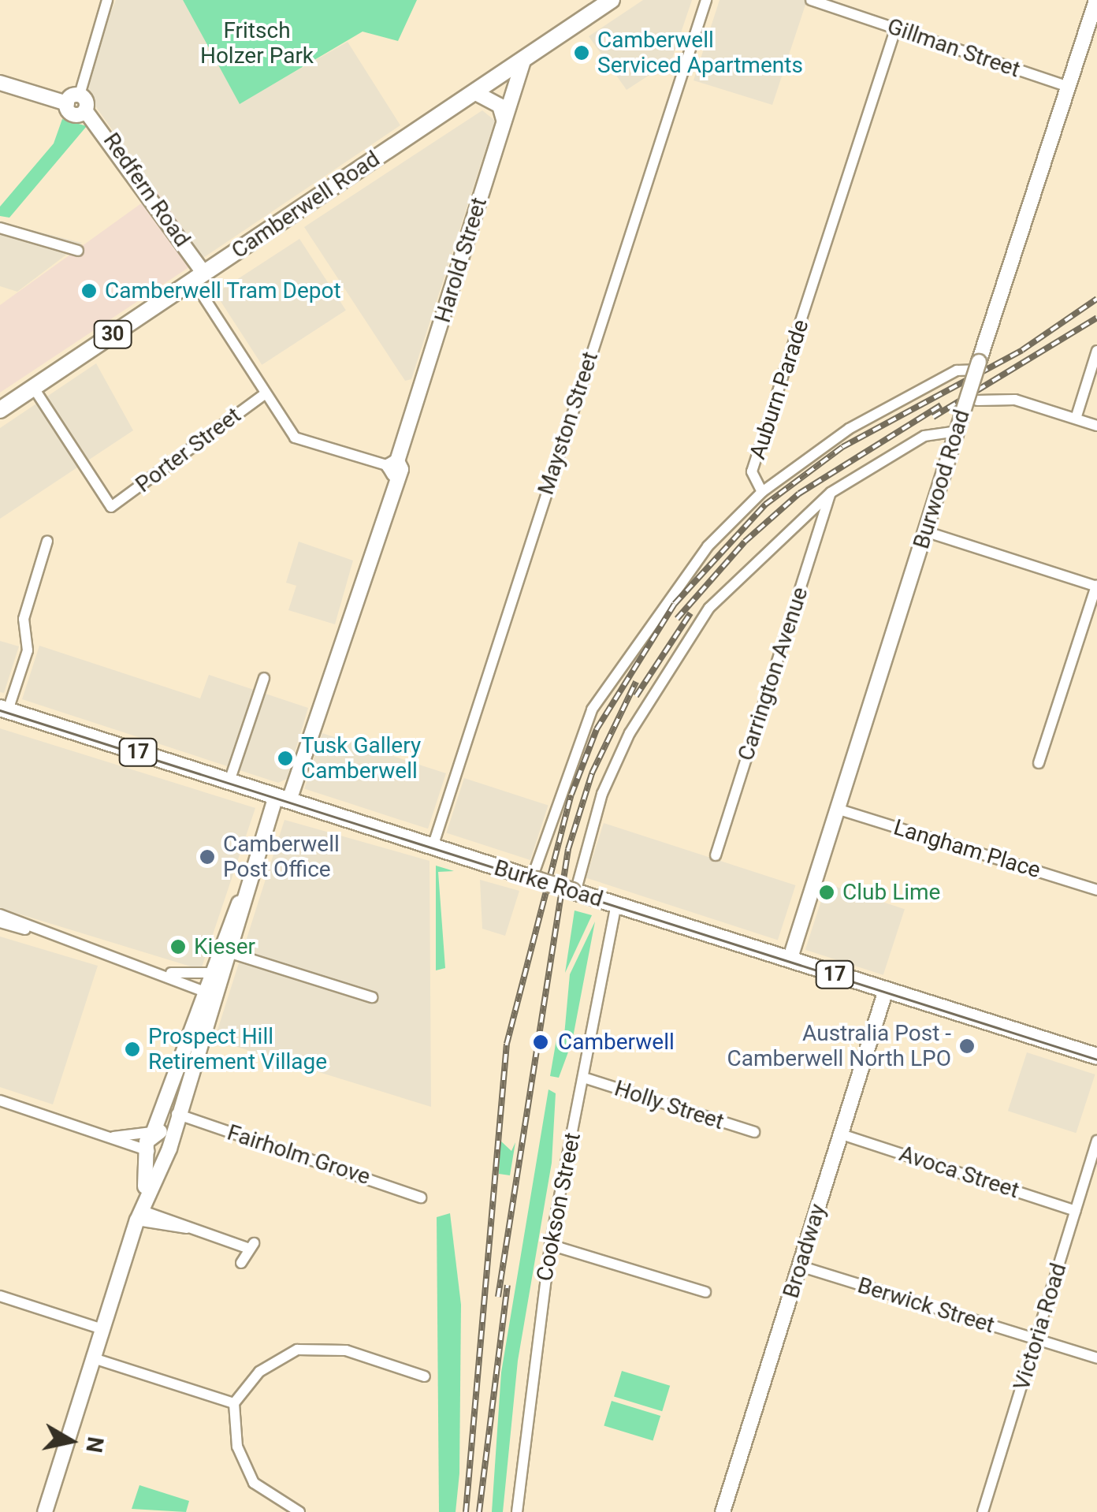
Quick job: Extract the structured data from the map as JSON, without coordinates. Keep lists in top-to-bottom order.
{
  "streets": {
    "main road": [
      "Camberwell Road",
      "30",
      "17",
      "Burke Road"
    ],
    "street": [
      "Gillman Street",
      "Redfern Road",
      "Harold Street",
      "Auburn Parade",
      "Mayston Street",
      "Porter Street",
      "Burwood Road",
      "Carrington Avenue",
      "Langham Place",
      "Holly Street",
      "Fairholm Grove",
      "Avoca Street",
      "Cookson Street",
      "Broadway",
      "Berwick Street",
      "Victoria Road"
    ]
  },
  "crossings": [
    ["Gillman Street", "Auburn Parade"],
    ["Gillman Street", "Burwood Road"],
    ["Redfern Road", "Camberwell Road"],
    ["Camberwell Road", "Harold Street"],
    ["Camberwell Road", "Porter Street"],
    ["Harold Street", "Burke Road"],
    ["Auburn Parade", "Burke Road"],
    ["Mayston Street", "Burke Road"],
    ["Burwood Road", "Langham Place"],
    ["Burwood Road", "Burke Road"],
    ["Burke Road", "Cookson Street"],
    ["Burke Road", "Broadway"],
    ["Holly Street", "Cookson Street"],
    ["Avoca Street", "Broadway"],
    ["Avoca Street", "Victoria Road"],
    ["Broadway", "Berwick Street"],
    ["Berwick Street", "Victoria Road"]
  ],
  "parks": ["Fritsch Holzer Park"],
  "places": [
    "Camberwell Serviced Apartments",
    "Camberwell Tram Depot",
    "Tusk Gallery Camberwell",
    "Camberwell Post Office",
    "Club Lime",
    "Kieser",
    "Camberwell",
    "Australia Post - Camberwell North LPO",
    "Prospect Hill Retirement Village"
  ],
  "north": "right"
}
